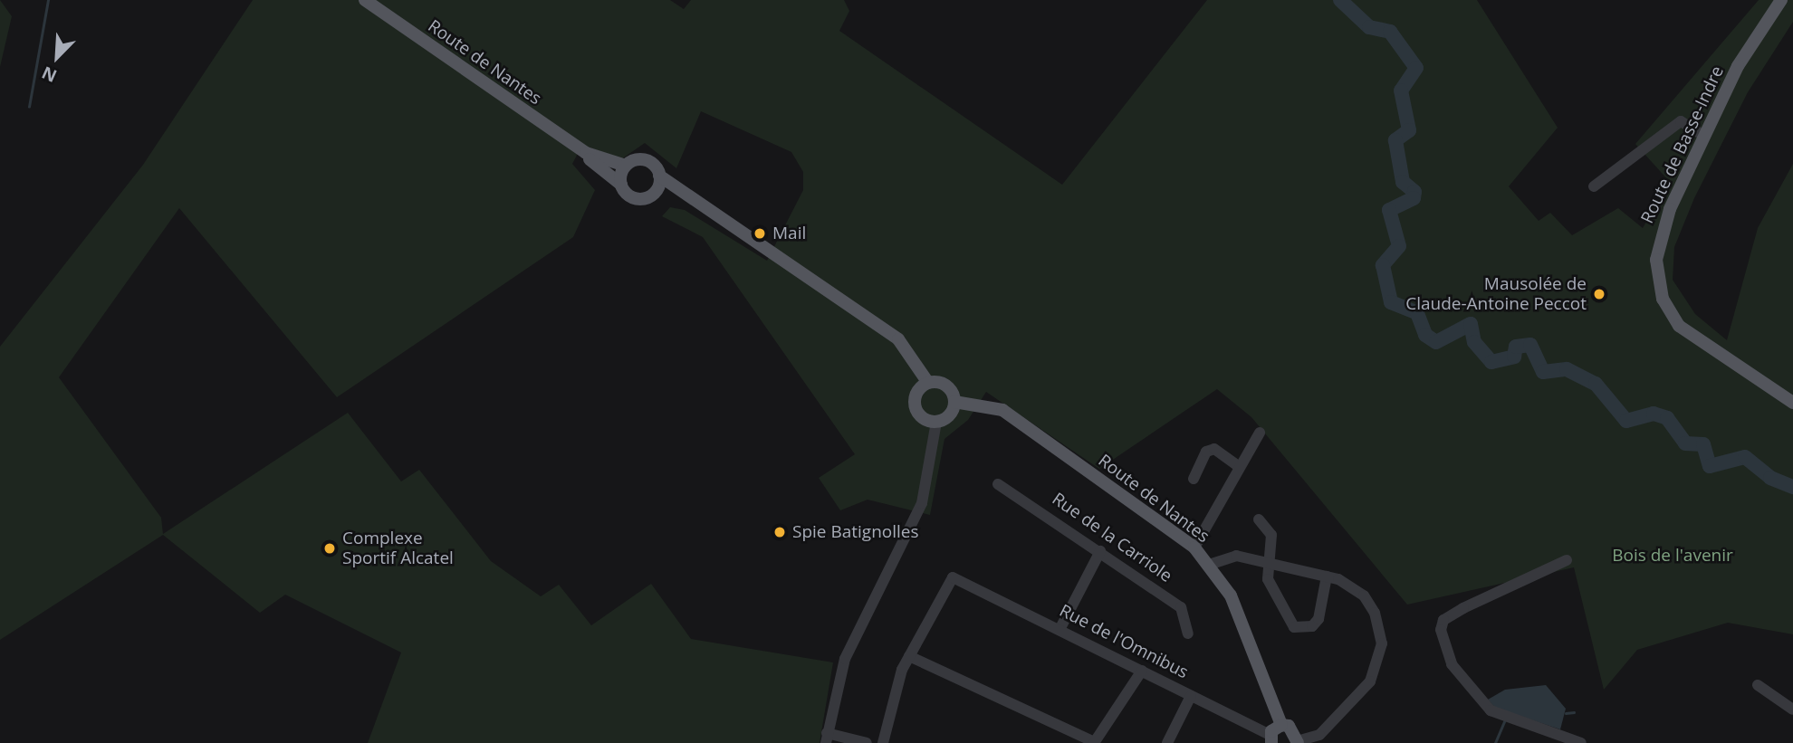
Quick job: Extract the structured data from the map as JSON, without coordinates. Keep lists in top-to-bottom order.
{
  "streets": {
    "main road": ["Route de Nantes", "Route de Basse-Indre"],
    "street": ["Rue de la Carriole", "Rue de l'Omnibus"]
  },
  "parks": ["Bois de l'avenir"],
  "places": [
    "Mail",
    "Mausolée de Claude-Antoine Peccot",
    "Spie Batignolles",
    "Complexe Sportif Alcatel"
  ],
  "north": "bottom left"
}
